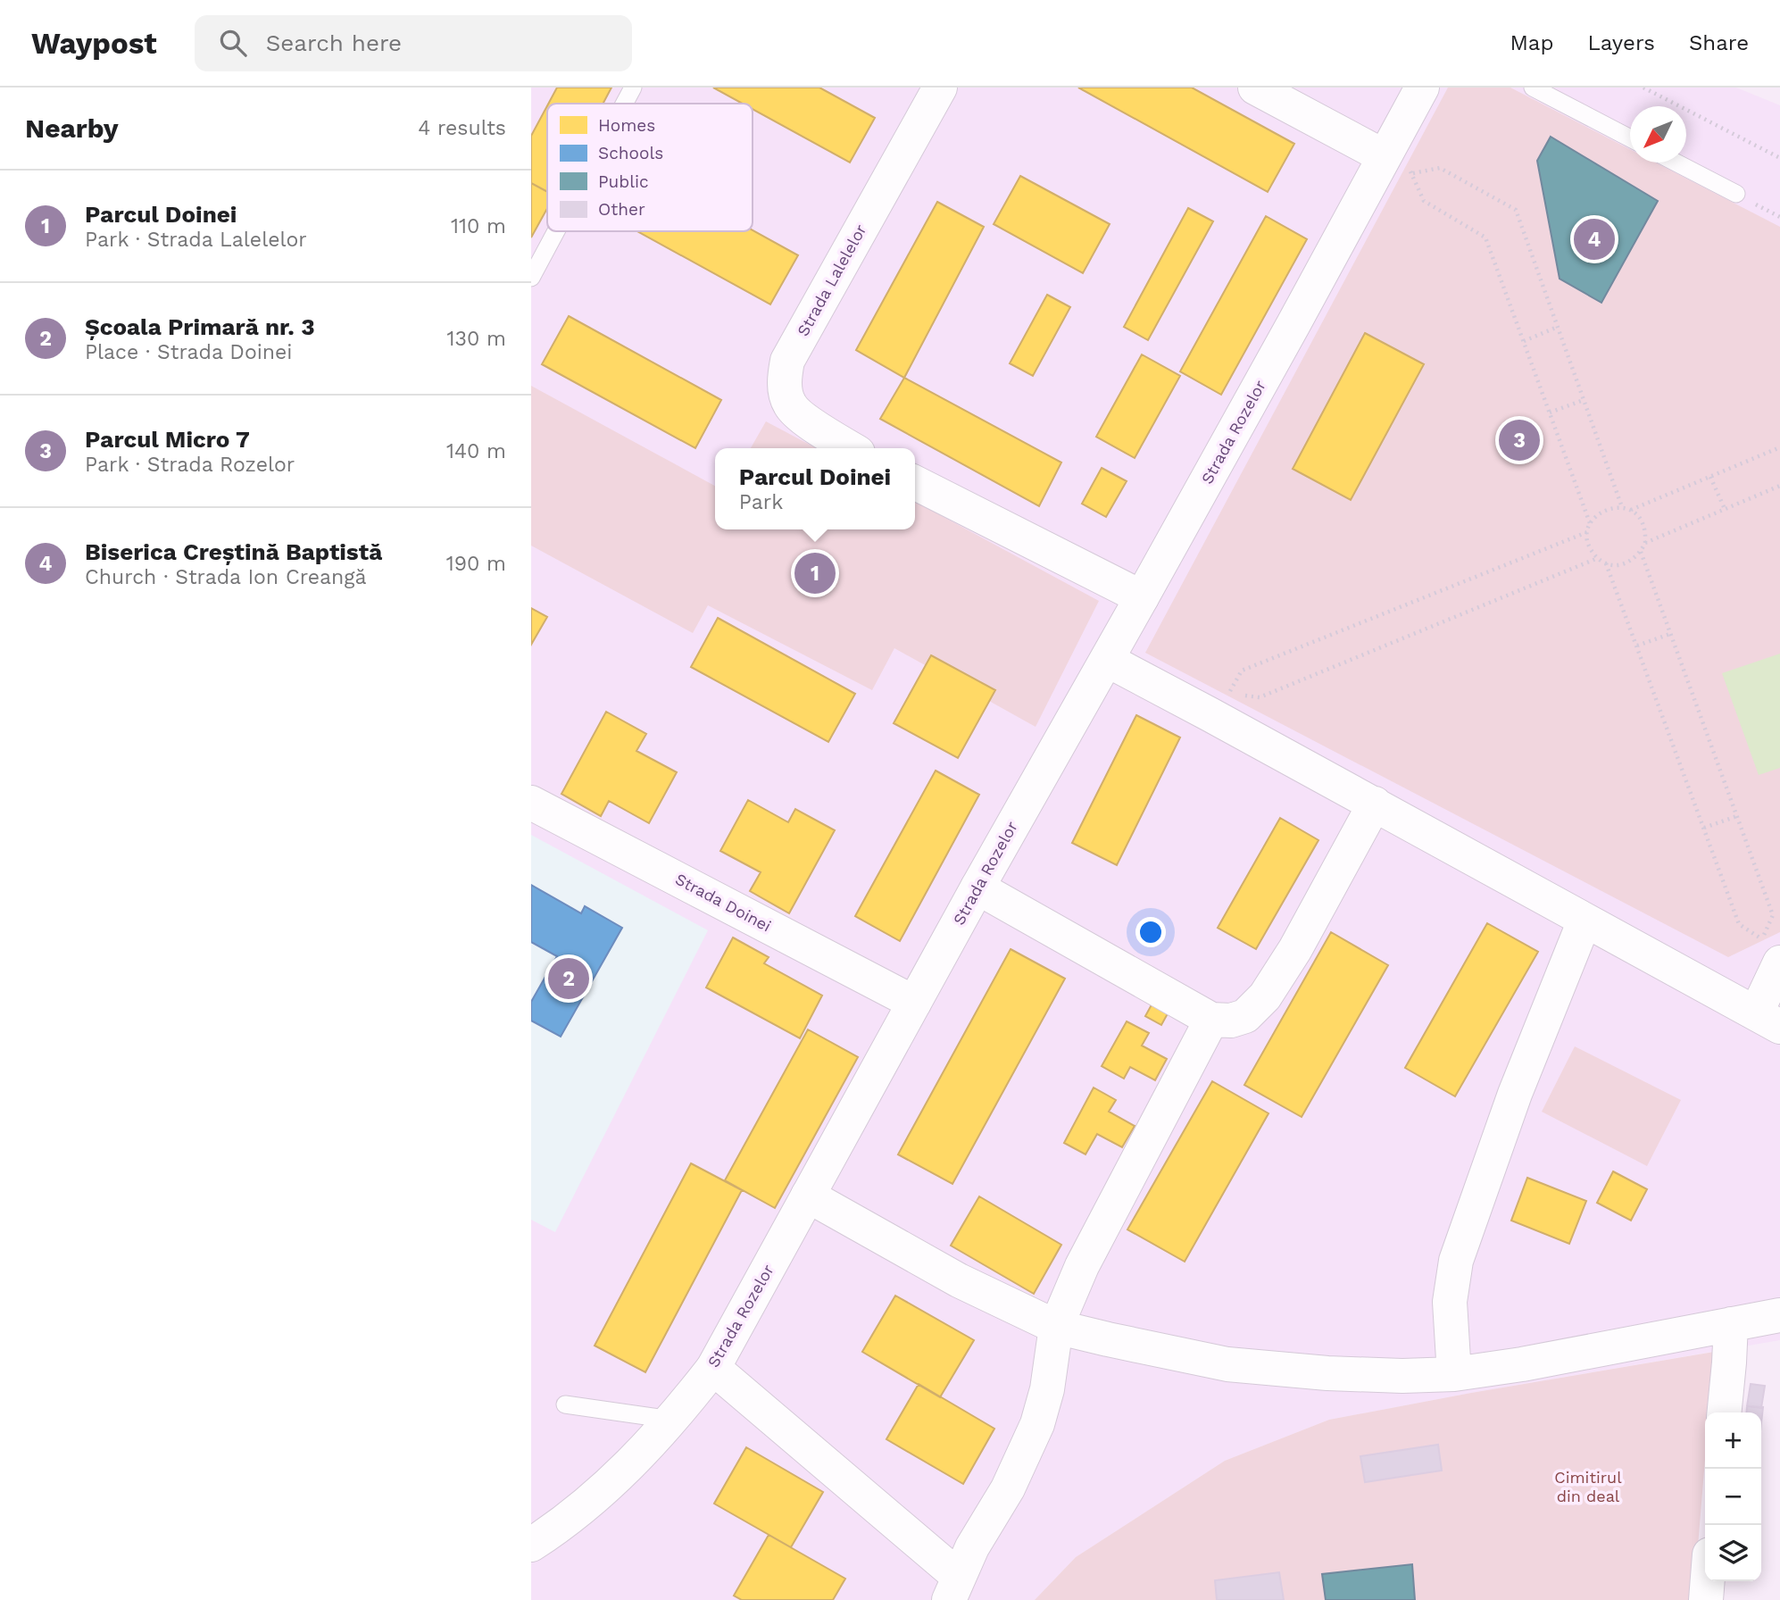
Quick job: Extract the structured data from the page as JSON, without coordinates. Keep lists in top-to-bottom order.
{
  "streets": {
    "street": ["Strada Lalelelor", "Strada Rozelor", "Strada Doinei"]
  },
  "crossings": [
    ["Strada Rozelor", "Strada Doinei"]
  ],
  "parks": ["Cimitirul din deal"],
  "legend": [
    "Homes",
    "Schools",
    "Public",
    "Other"
  ],
  "north": "bottom left",
  "page": {
    "header": "Waypost",
    "search": "Search here",
    "nav": ["Map", "Layers", "Share"],
    "heading": ["Nearby", "4 results"],
    "list": [
      {
        "mark": "1",
        "name": "Parcul Doinei",
        "note": "Park · Strada Lalelelor",
        "value": "110 m"
      },
      {
        "mark": "2",
        "name": "Școala Primară nr. 3",
        "note": "Place · Strada Doinei",
        "value": "130 m"
      },
      {
        "mark": "3",
        "name": "Parcul Micro 7",
        "note": "Park · Strada Rozelor",
        "value": "140 m"
      },
      {
        "mark": "4",
        "name": "Biserica Creștină Baptistă",
        "note": "Church · Strada Ion Creangă",
        "value": "190 m"
      }
    ],
    "pins": [
      "4",
      "3",
      "1",
      "2"
    ],
    "popup": ["Parcul Doinei", "Park"],
    "map_buttons": ["+", "−"]
  }
}
